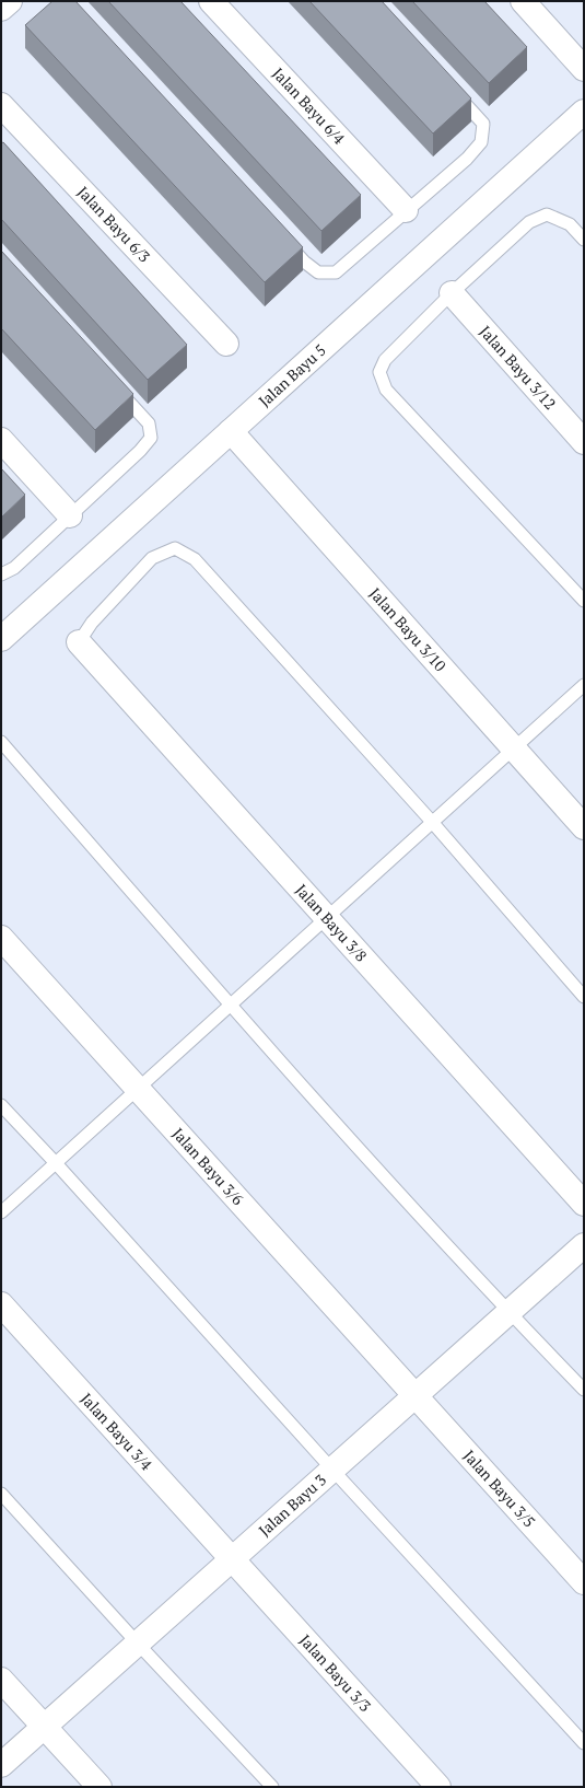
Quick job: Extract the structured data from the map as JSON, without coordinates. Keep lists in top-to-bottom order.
{
  "streets": {
    "street": [
      "Jalan Bayu 6/4",
      "Jalan Bayu 6/3",
      "Jalan Bayu 3/12",
      "Jalan Bayu 5",
      "Jalan Bayu 3/10",
      "Jalan Bayu 3/8",
      "Jalan Bayu 3/6",
      "Jalan Bayu 3/4",
      "Jalan Bayu 3/5",
      "Jalan Bayu 3",
      "Jalan Bayu 3/3"
    ]
  },
  "crossings": [
    ["Jalan Bayu 5", "Jalan Bayu 3/10"],
    ["Jalan Bayu 3/6", "Jalan Bayu 3/5"],
    ["Jalan Bayu 3/6", "Jalan Bayu 3"],
    ["Jalan Bayu 3/4", "Jalan Bayu 3"],
    ["Jalan Bayu 3/4", "Jalan Bayu 3/3"],
    ["Jalan Bayu 3/5", "Jalan Bayu 3"],
    ["Jalan Bayu 3", "Jalan Bayu 3/3"]
  ]
}
